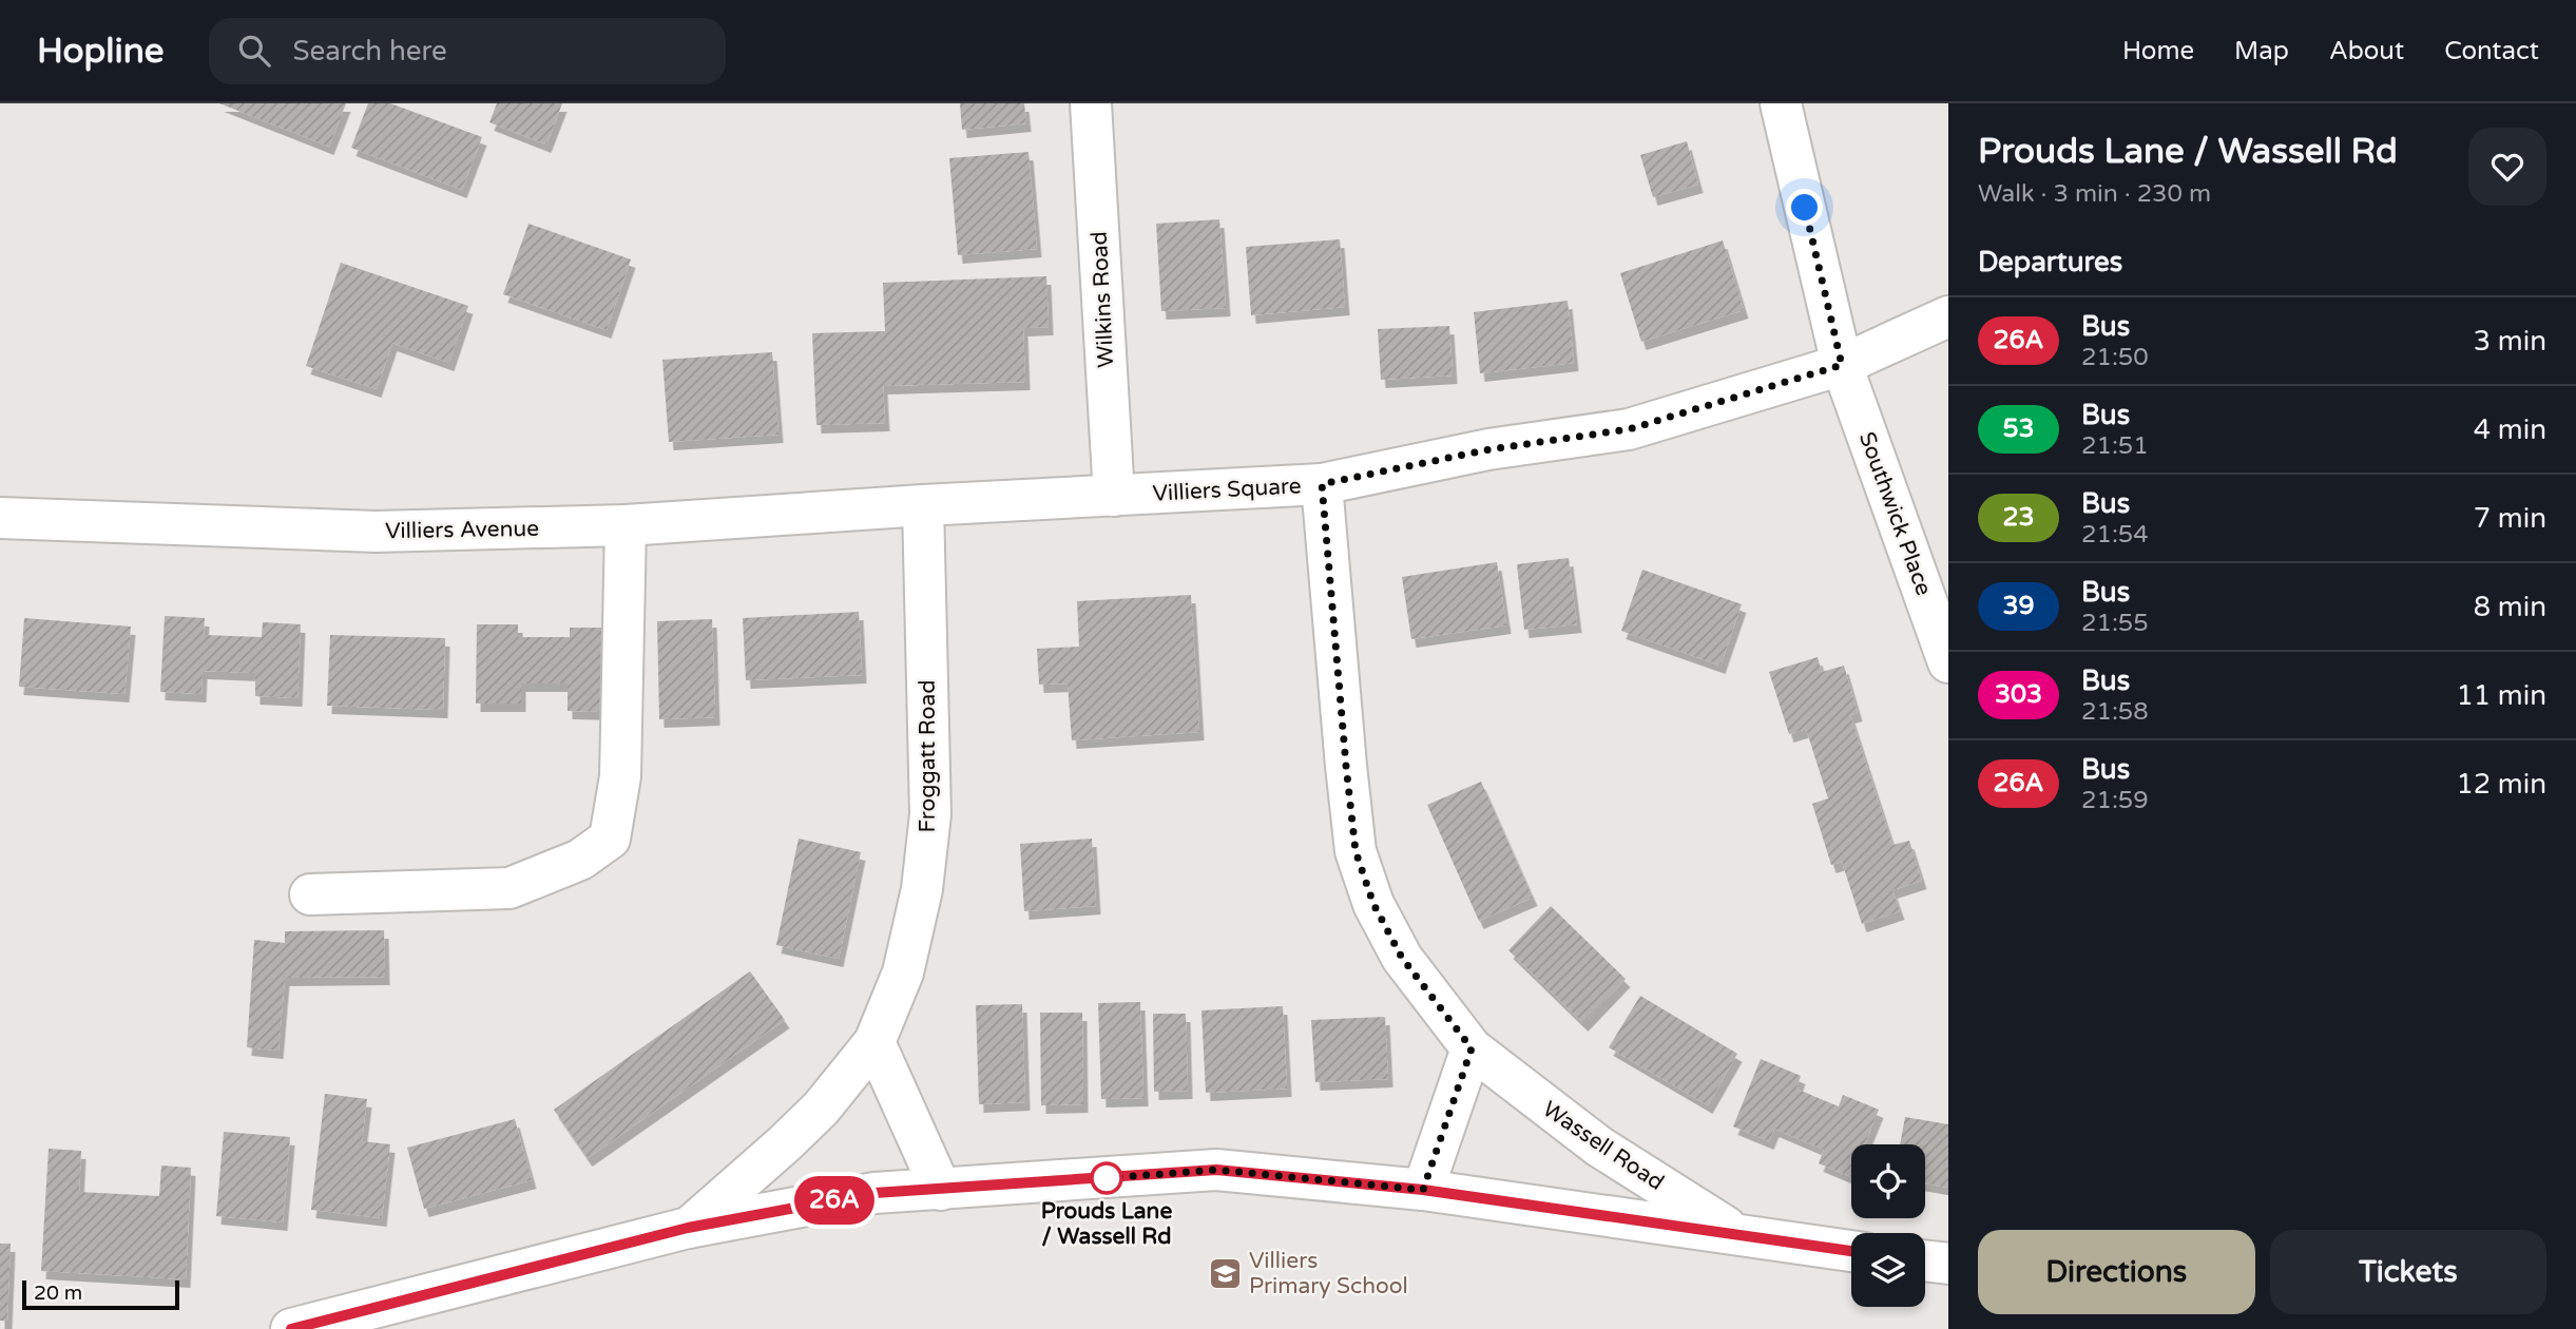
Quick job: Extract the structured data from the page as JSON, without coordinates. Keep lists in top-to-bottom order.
{
  "streets": {
    "street": [
      "Wilkins Road",
      "Villiers Square",
      "Southwick Place",
      "Villiers Avenue",
      "Froggatt Road",
      "Wassell Road"
    ]
  },
  "crossings": [
    ["Wilkins Road", "Villiers Square"],
    ["Villiers Square", "Southwick Place"],
    ["Villiers Square", "Villiers Avenue"],
    ["Villiers Square", "Froggatt Road"],
    ["Villiers Square", "Wassell Road"],
    ["Villiers Avenue", "Froggatt Road"]
  ],
  "places": {
    "other": ["Prouds Lane / Wassell Rd"],
    "school or university": ["Villiers Primary School"]
  },
  "lines": ["bus line 26A"],
  "scale_bar": "20 m",
  "page": {
    "header": "Hopline",
    "search": "Search here",
    "nav": [
      "Home",
      "Map",
      "About",
      "Contact"
    ],
    "on_map": "26A",
    "heading": [
      ["Prouds Lane / Wassell Rd", "Walk · 3 min · 230 m"],
      "Departures"
    ],
    "list": [
      {
        "mark": "26A",
        "name": "Bus",
        "note": "21:50",
        "value": "3 min"
      },
      {
        "mark": "53",
        "name": "Bus",
        "note": "21:51",
        "value": "4 min"
      },
      {
        "mark": "23",
        "name": "Bus",
        "note": "21:54",
        "value": "7 min"
      },
      {
        "mark": "39",
        "name": "Bus",
        "note": "21:55",
        "value": "8 min"
      },
      {
        "mark": "303",
        "name": "Bus",
        "note": "21:58",
        "value": "11 min"
      },
      {
        "mark": "26A",
        "name": "Bus",
        "note": "21:59",
        "value": "12 min"
      }
    ],
    "buttons": ["Directions", "Tickets"],
    "scale": "20 m"
  }
}
